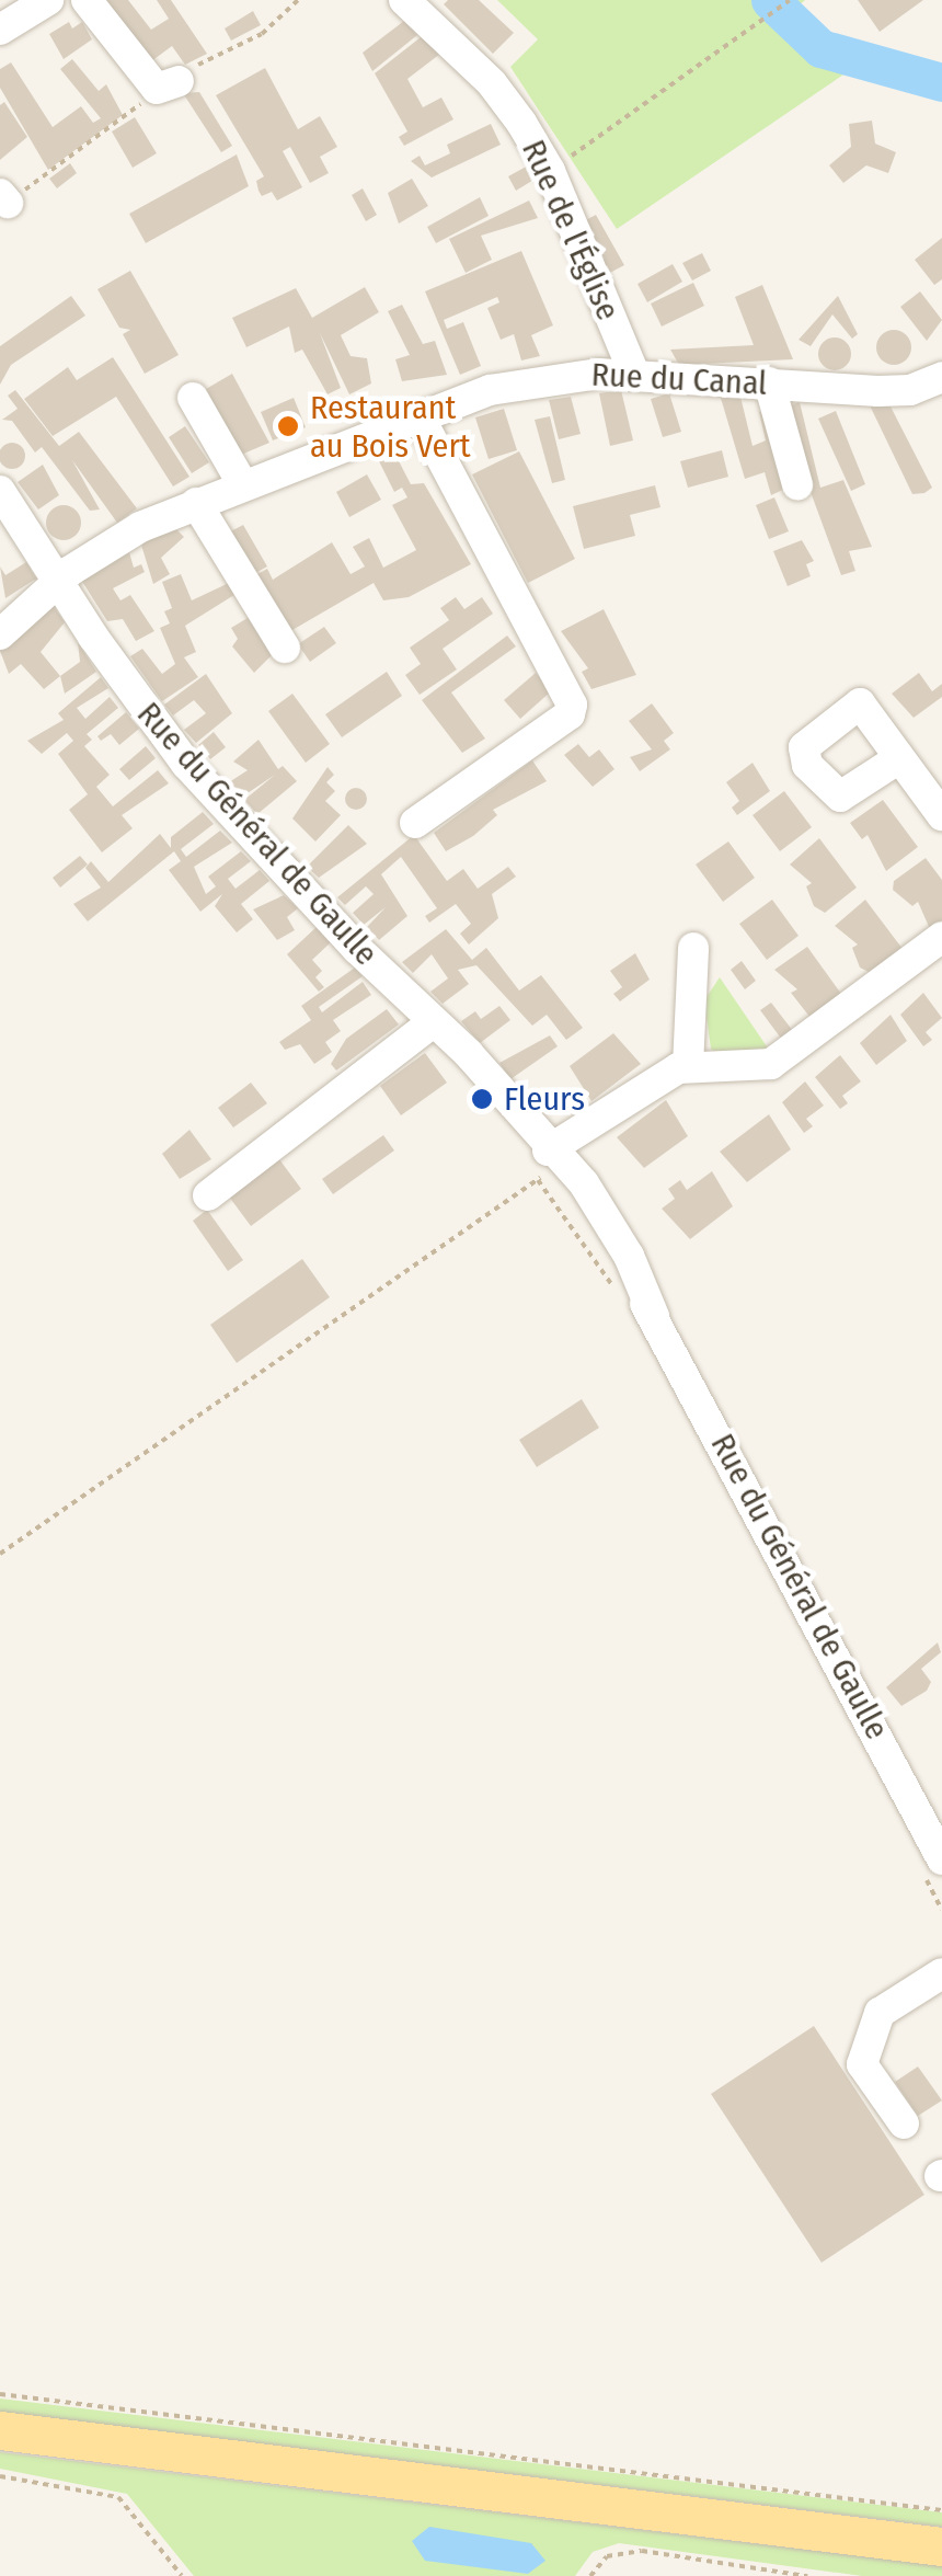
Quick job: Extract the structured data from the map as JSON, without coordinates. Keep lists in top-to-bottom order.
{
  "streets": {
    "street": ["Rue de l'Église", "Rue du Canal", "Rue du Général de Gaulle"]
  },
  "crossings": [
    ["Rue de l'Église", "Rue du Canal"],
    ["Rue du Canal", "Rue du Général de Gaulle"]
  ],
  "places": ["Restaurant au Bois Vert", "Fleurs"]
}
